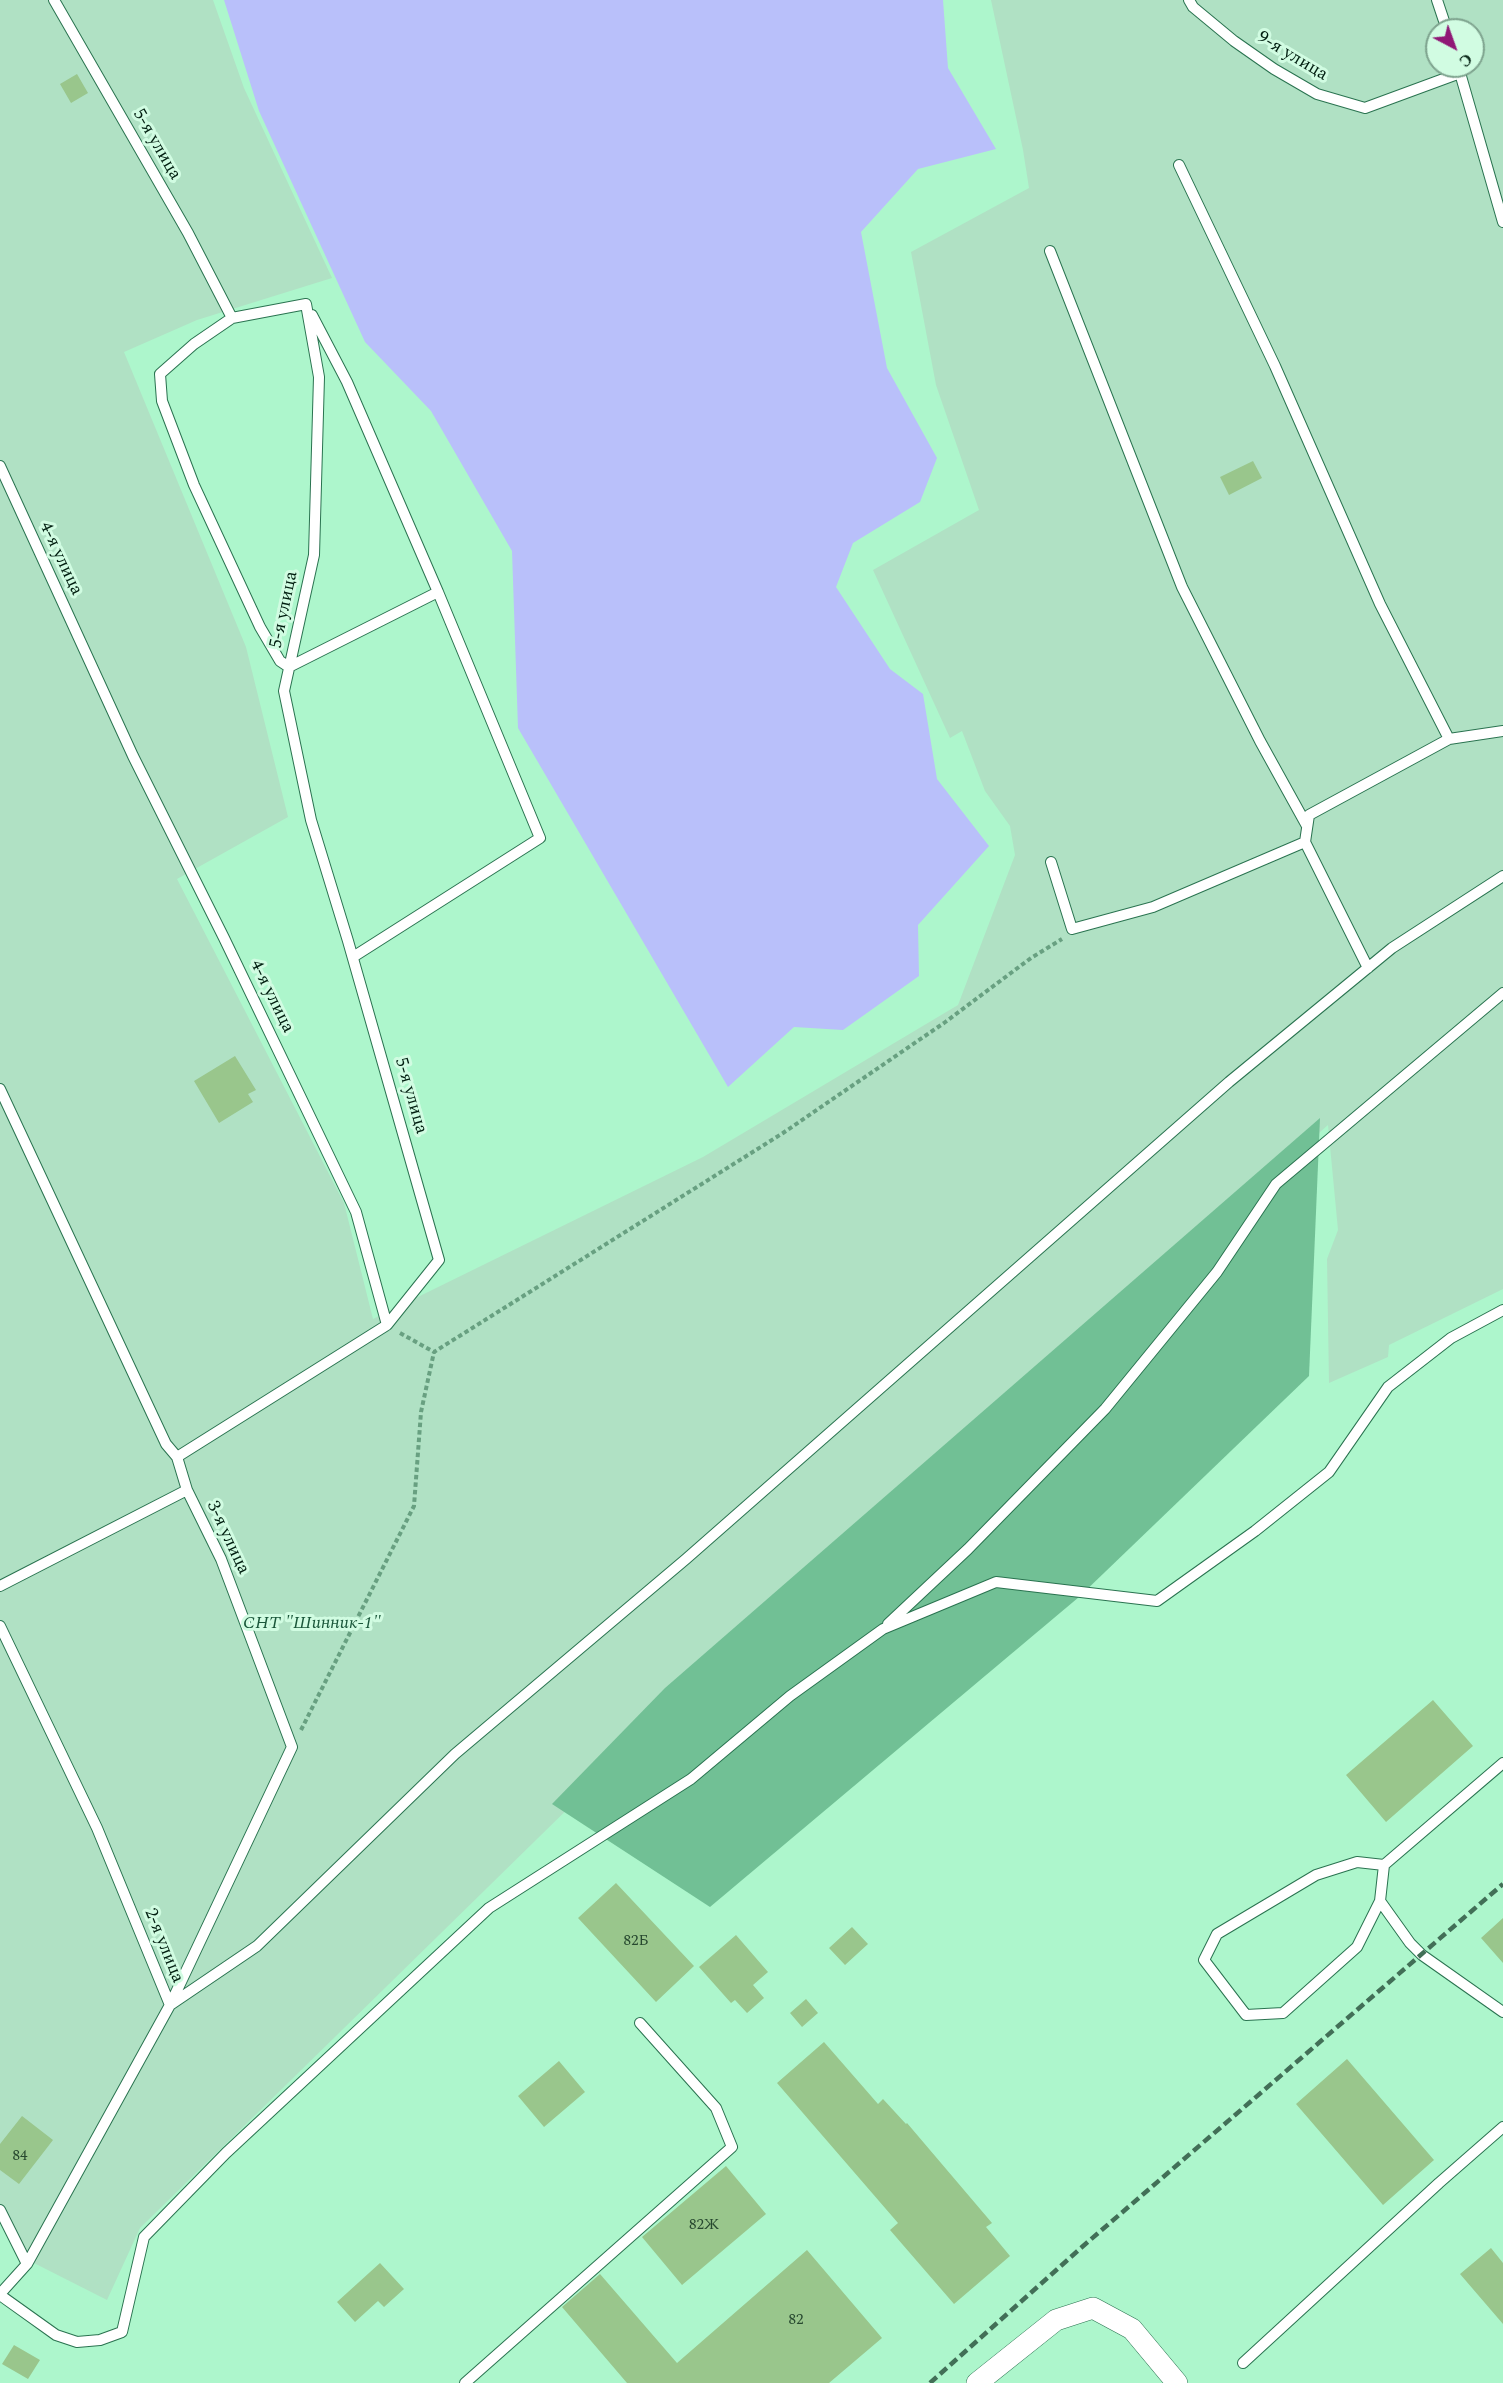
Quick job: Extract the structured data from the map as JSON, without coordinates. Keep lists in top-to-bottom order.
{
  "streets": {
    "lane": [
      "9-я улица",
      "5-я улица",
      "4-я улица",
      "3-я улица",
      "2-я улица"
    ]
  },
  "crossings": [
    ["5-я улица", "4-я улица"]
  ],
  "parks": ["СНТ \"Шинник-1\""],
  "house_numbers": [
    "82Б",
    "84",
    "82Ж",
    "82"
  ],
  "north": "bottom right"
}
